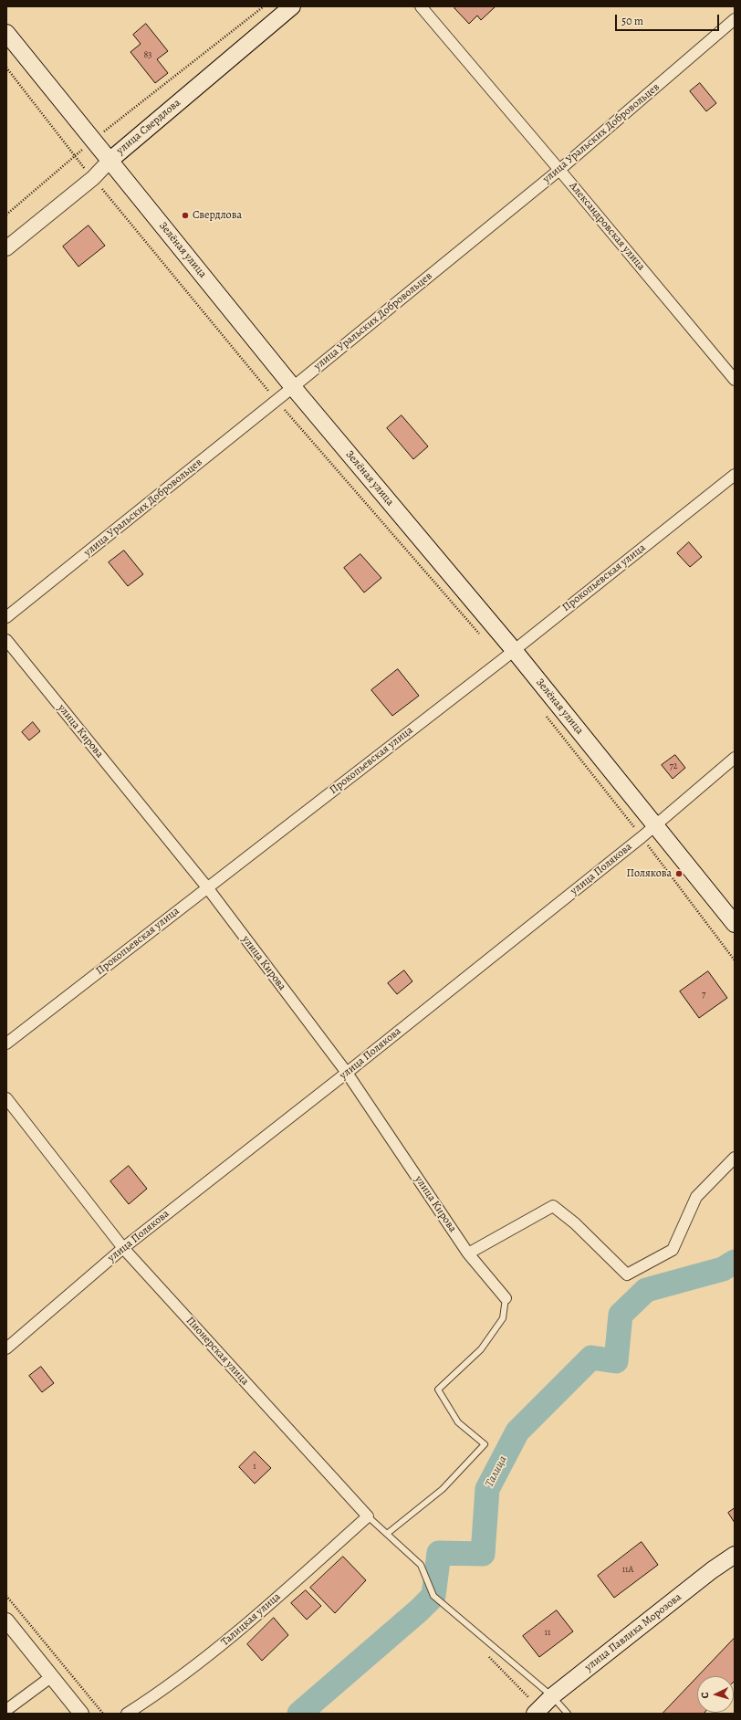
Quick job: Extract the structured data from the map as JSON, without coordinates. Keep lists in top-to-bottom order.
{
  "streets": {
    "main road": ["улица Свердлова", "Зелёная улица", "улица Павлика Морозова"],
    "street": [
      "улица Уральских Добровольцев",
      "Александровская улица",
      "Прокопьевская улица",
      "улица Кирова",
      "улица Полякова",
      "Пионерская улица",
      "Талицкая улица"
    ]
  },
  "crossings": [
    ["улица Свердлова", "Зелёная улица"],
    ["улица Уральских Добровольцев", "Александровская улица"],
    ["улица Уральских Добровольцев", "Зелёная улица"],
    ["Зелёная улица", "Прокопьевская улица"],
    ["Зелёная улица", "улица Полякова"],
    ["Прокопьевская улица", "улица Кирова"],
    ["улица Кирова", "улица Полякова"],
    ["улица Полякова", "Пионерская улица"],
    ["Пионерская улица", "Талицкая улица"],
    ["Пионерская улица", "улица Павлика Морозова"]
  ],
  "water": ["Талица"],
  "places": ["Свердлова", "Полякова"],
  "house_numbers": [
    "83",
    "72",
    "7",
    "1",
    "11А",
    "11"
  ],
  "scale_bar": "50 m",
  "north": "left"
}
